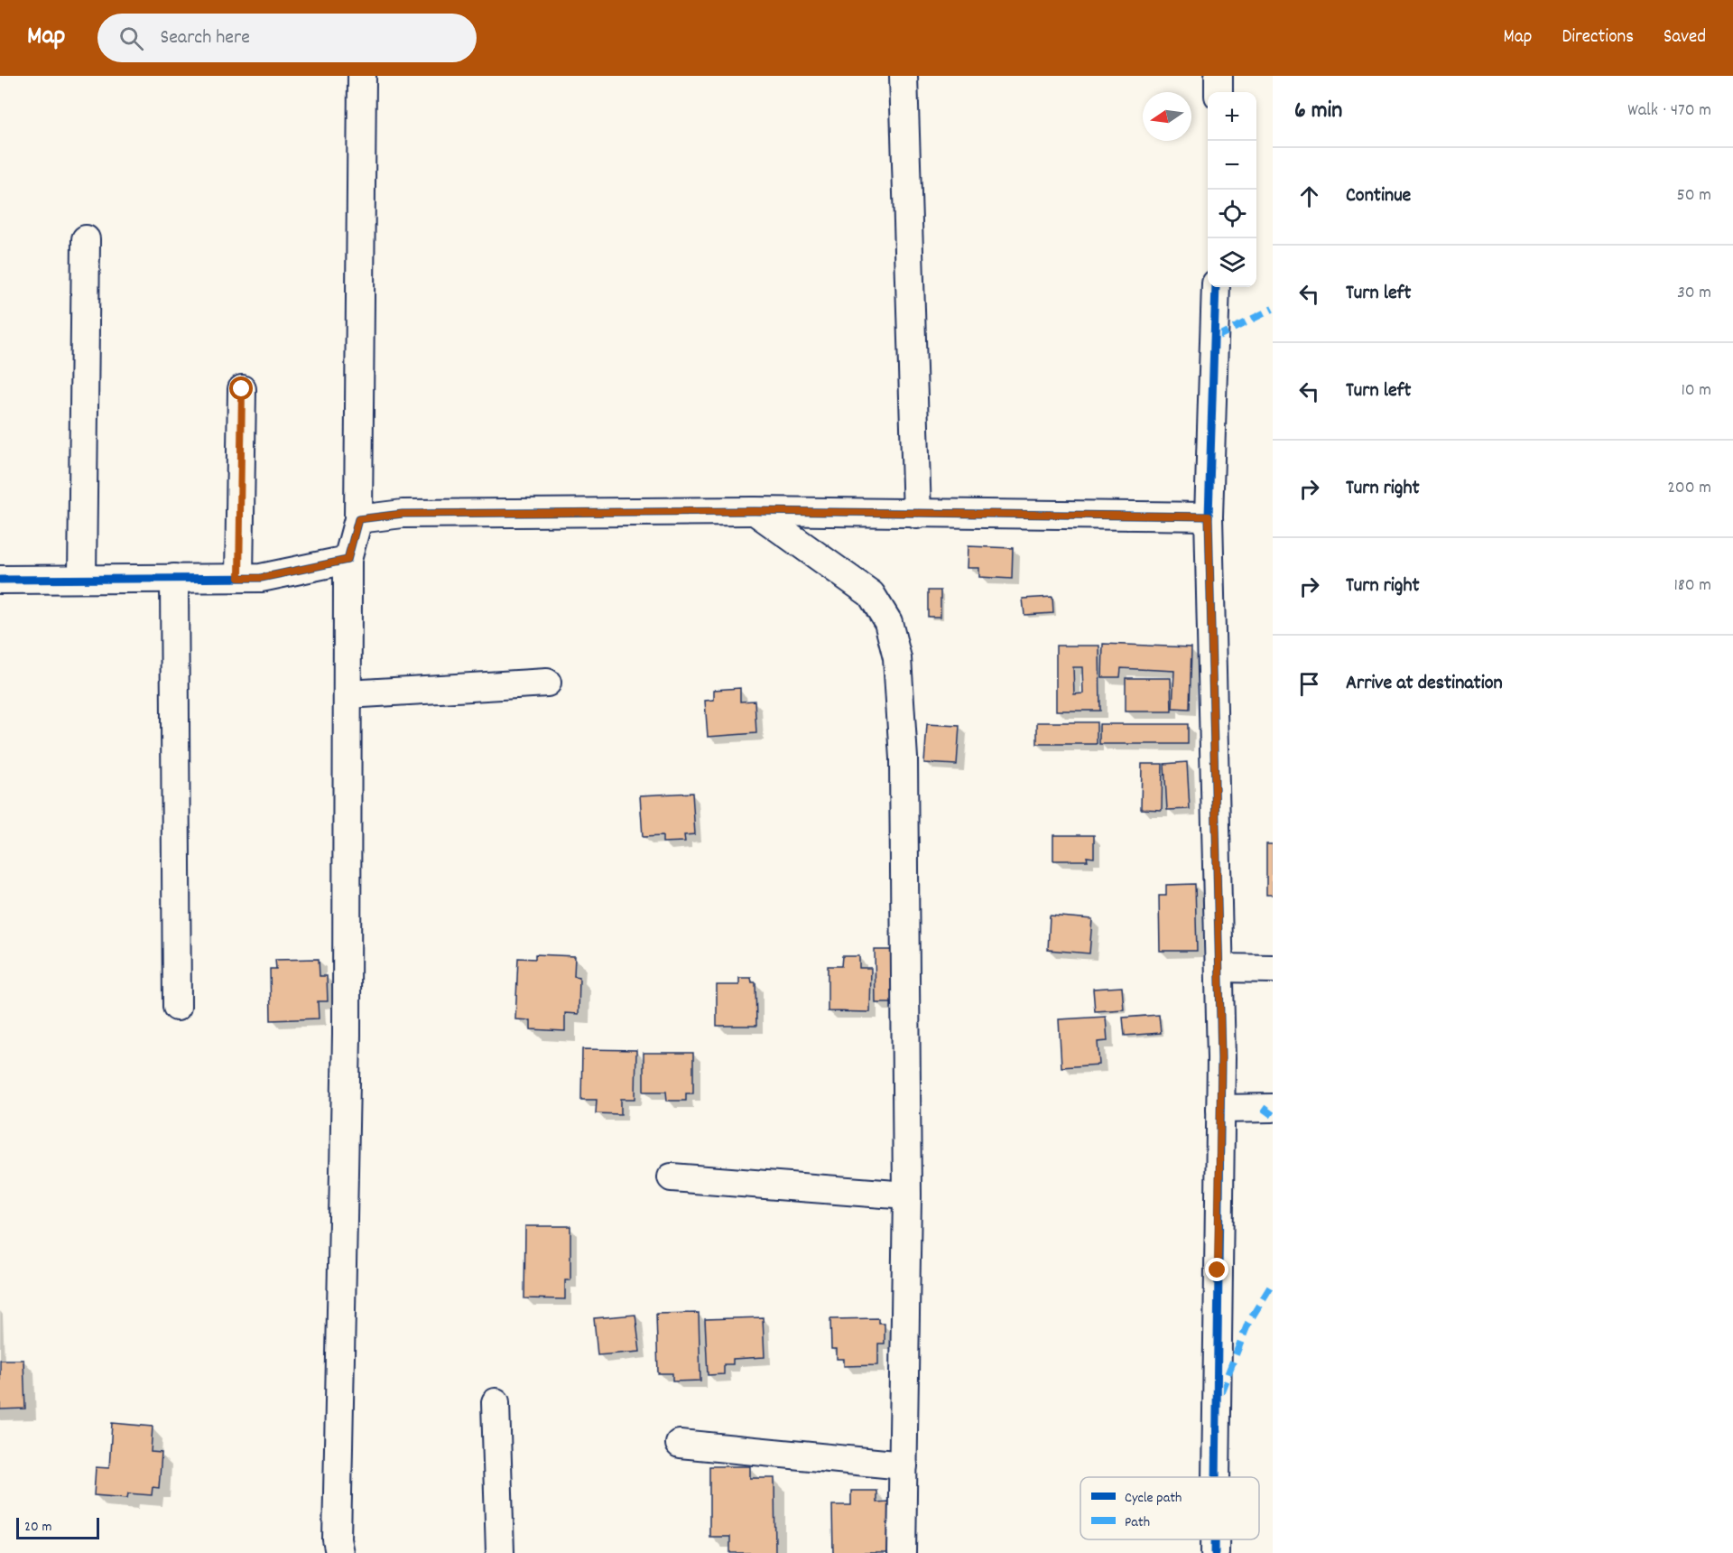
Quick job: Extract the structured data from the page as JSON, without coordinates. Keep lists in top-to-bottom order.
{
  "legend": ["Cycle path", "Path"],
  "scale_bar": "20 m",
  "north": "left",
  "page": {
    "header": "Map",
    "search": "Search here",
    "nav": ["Map", "Directions", "Saved"],
    "heading": ["6 min", "Walk · 470 m"],
    "map_buttons": ["+", "−"],
    "list": [
      ["Continue", "50 m"],
      ["Turn left", "30 m"],
      ["Turn left", "10 m"],
      ["Turn right", "200 m"],
      ["Turn right", "180 m"],
      "Arrive at destination"
    ],
    "scale": "20 m"
  }
}
